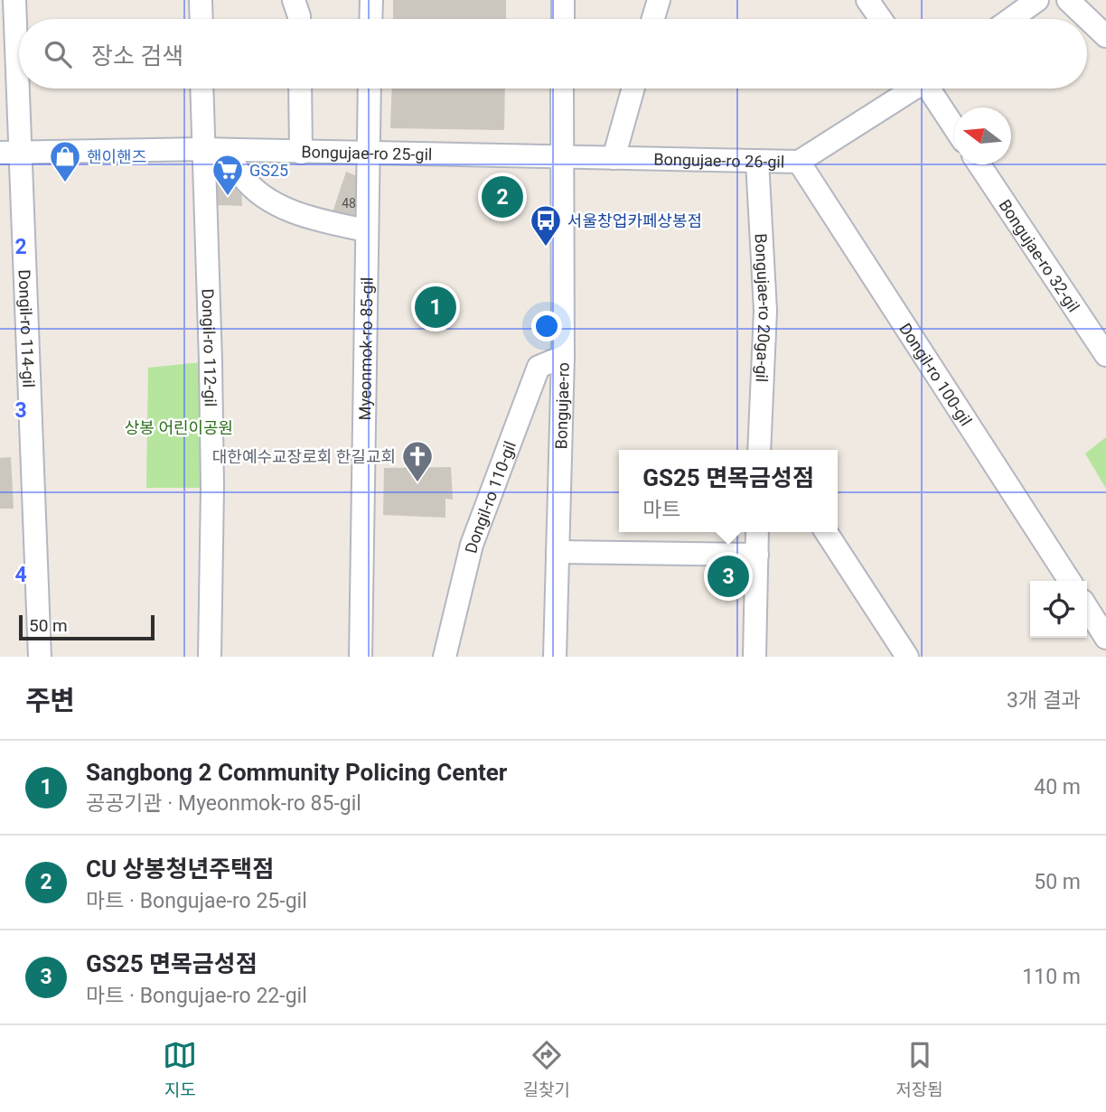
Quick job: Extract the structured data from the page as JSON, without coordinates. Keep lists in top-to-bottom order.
{
  "streets": {
    "street": [
      "Bongujae-ro 25-gil",
      "Bongujae-ro 26-gil",
      "Bongujae-ro 32-gil",
      "Bongujae-ro 20ga-gil",
      "Dongil-ro 114-gil",
      "Dongil-ro 112-gil",
      "Myeonmok-ro 85-gil",
      "Dongil-ro 100-gil",
      "Bongujae-ro",
      "Dongil-ro 110-gil"
    ]
  },
  "crossings": [
    ["Bongujae-ro 25-gil", "Bongujae-ro 26-gil"],
    ["Bongujae-ro 25-gil", "Dongil-ro 114-gil"],
    ["Bongujae-ro 25-gil", "Dongil-ro 112-gil"],
    ["Bongujae-ro 25-gil", "Myeonmok-ro 85-gil"],
    ["Bongujae-ro 25-gil", "Bongujae-ro"],
    ["Bongujae-ro 26-gil", "Bongujae-ro 20ga-gil"],
    ["Bongujae-ro 26-gil", "Dongil-ro 100-gil"],
    ["Bongujae-ro 26-gil", "Bongujae-ro"],
    ["Bongujae-ro", "Dongil-ro 110-gil"]
  ],
  "parks": ["상봉 어린이공원"],
  "places": {
    "shop": ["핸이핸즈"],
    "supermarket": ["GS25"],
    "bus stop": ["서울창업카페상봉점"],
    "church": ["대한예수교장로회 한길교회"]
  },
  "house_numbers": ["48"],
  "scale_bar": "50 m",
  "north": "left",
  "page": {
    "search": "장소 검색",
    "pins": ["2", "1", "3"],
    "popup": ["GS25 면목금성점", "마트"],
    "scale": "50 m",
    "heading": ["주변", "3개 결과"],
    "list": [
      {
        "mark": "1",
        "name": "Sangbong 2 Community Policing Center",
        "note": "공공기관 · Myeonmok-ro 85-gil",
        "value": "40 m"
      },
      {
        "mark": "2",
        "name": "CU 상봉청년주택점",
        "note": "마트 · Bongujae-ro 25-gil",
        "value": "50 m"
      },
      {
        "mark": "3",
        "name": "GS25 면목금성점",
        "note": "마트 · Bongujae-ro 22-gil",
        "value": "110 m"
      }
    ],
    "nav": ["지도", "길찾기", "저장됨"]
  },
  "grid": {
    "rows": ["2", "3", "4"]
  }
}
